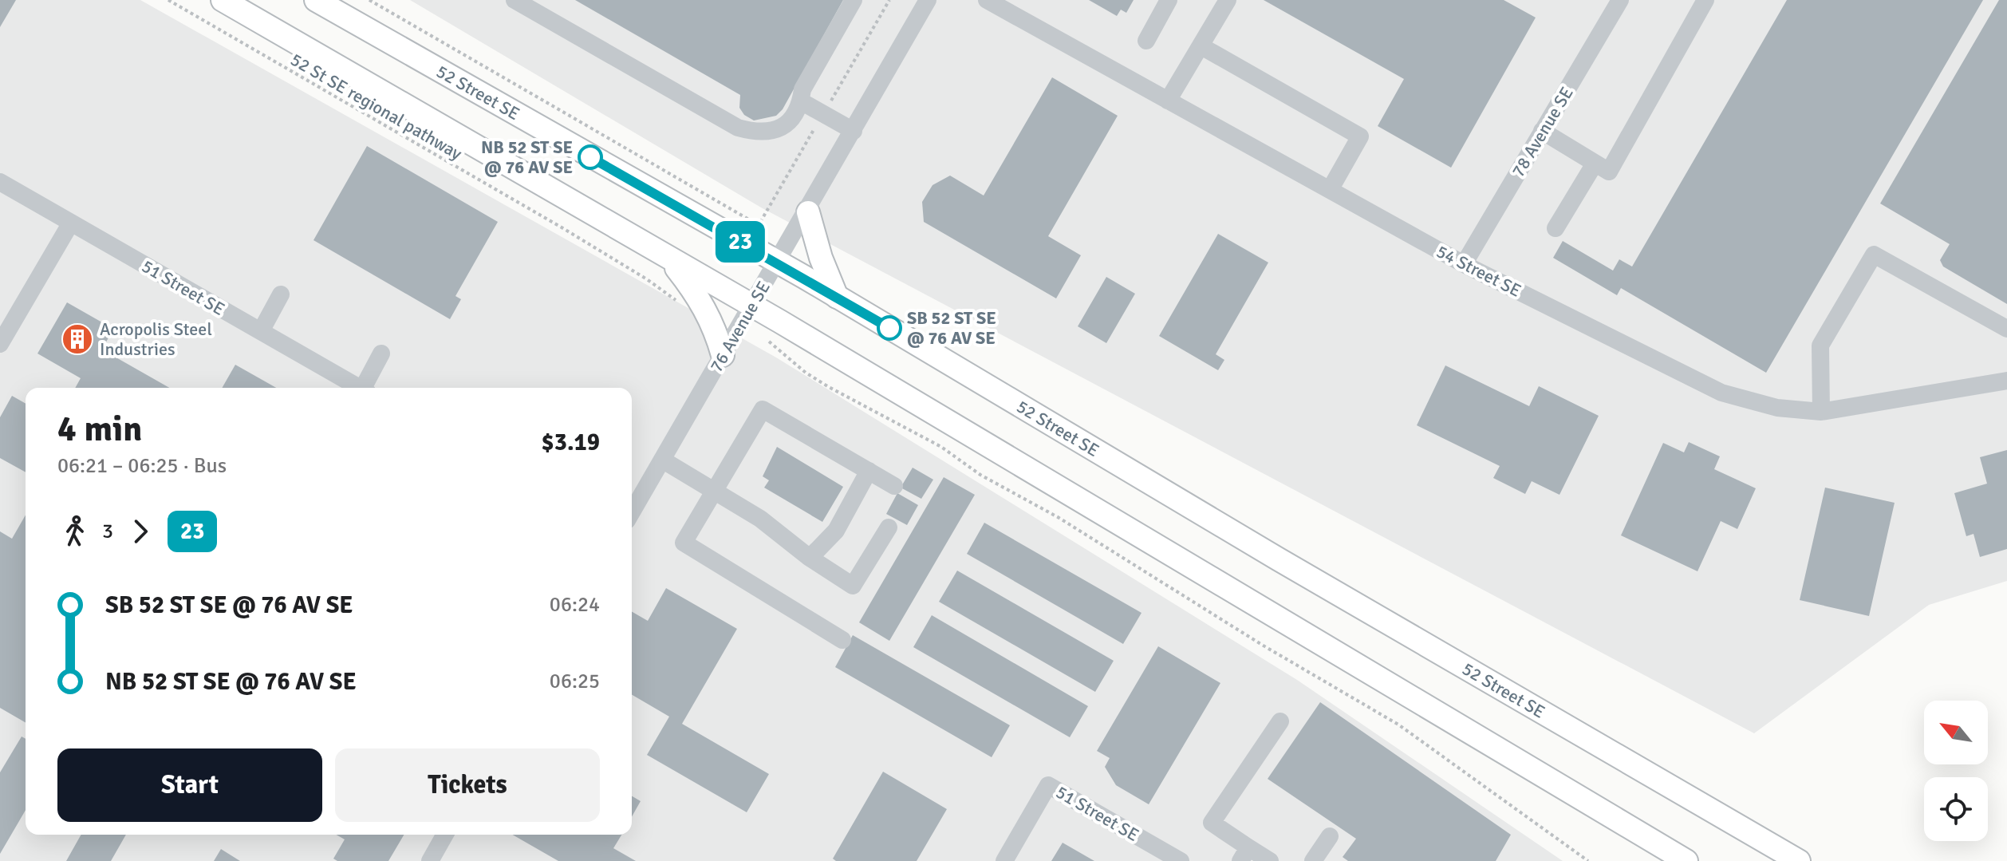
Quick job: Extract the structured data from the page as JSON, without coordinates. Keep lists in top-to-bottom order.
{
  "streets": {
    "main road": ["52 Street SE"],
    "street": [
      "78 Avenue SE",
      "54 Street SE",
      "51 Street SE",
      "76 Avenue SE"
    ],
    "path": ["52 St SE regional pathway"]
  },
  "crossings": [
    ["52 Street SE", "76 Avenue SE"],
    ["78 Avenue SE", "54 Street SE"]
  ],
  "places": {
    "other": ["NB 52 ST SE @ 76 AV SE", "SB 52 ST SE @ 76 AV SE"],
    "building": ["Acropolis Steel Industries"]
  },
  "lines": ["bus line 23"],
  "north": "top left",
  "page": {
    "on_map": "23",
    "heading": ["4 min", "06:21 – 06:25 · Bus", "$3.19"],
    "legs": ["3", "23"],
    "list": [
      {
        "name": "SB 52 ST SE @ 76 AV SE",
        "value": "06:24"
      },
      {
        "name": "NB 52 ST SE @ 76 AV SE",
        "value": "06:25"
      }
    ],
    "buttons": ["Start", "Tickets"]
  }
}
